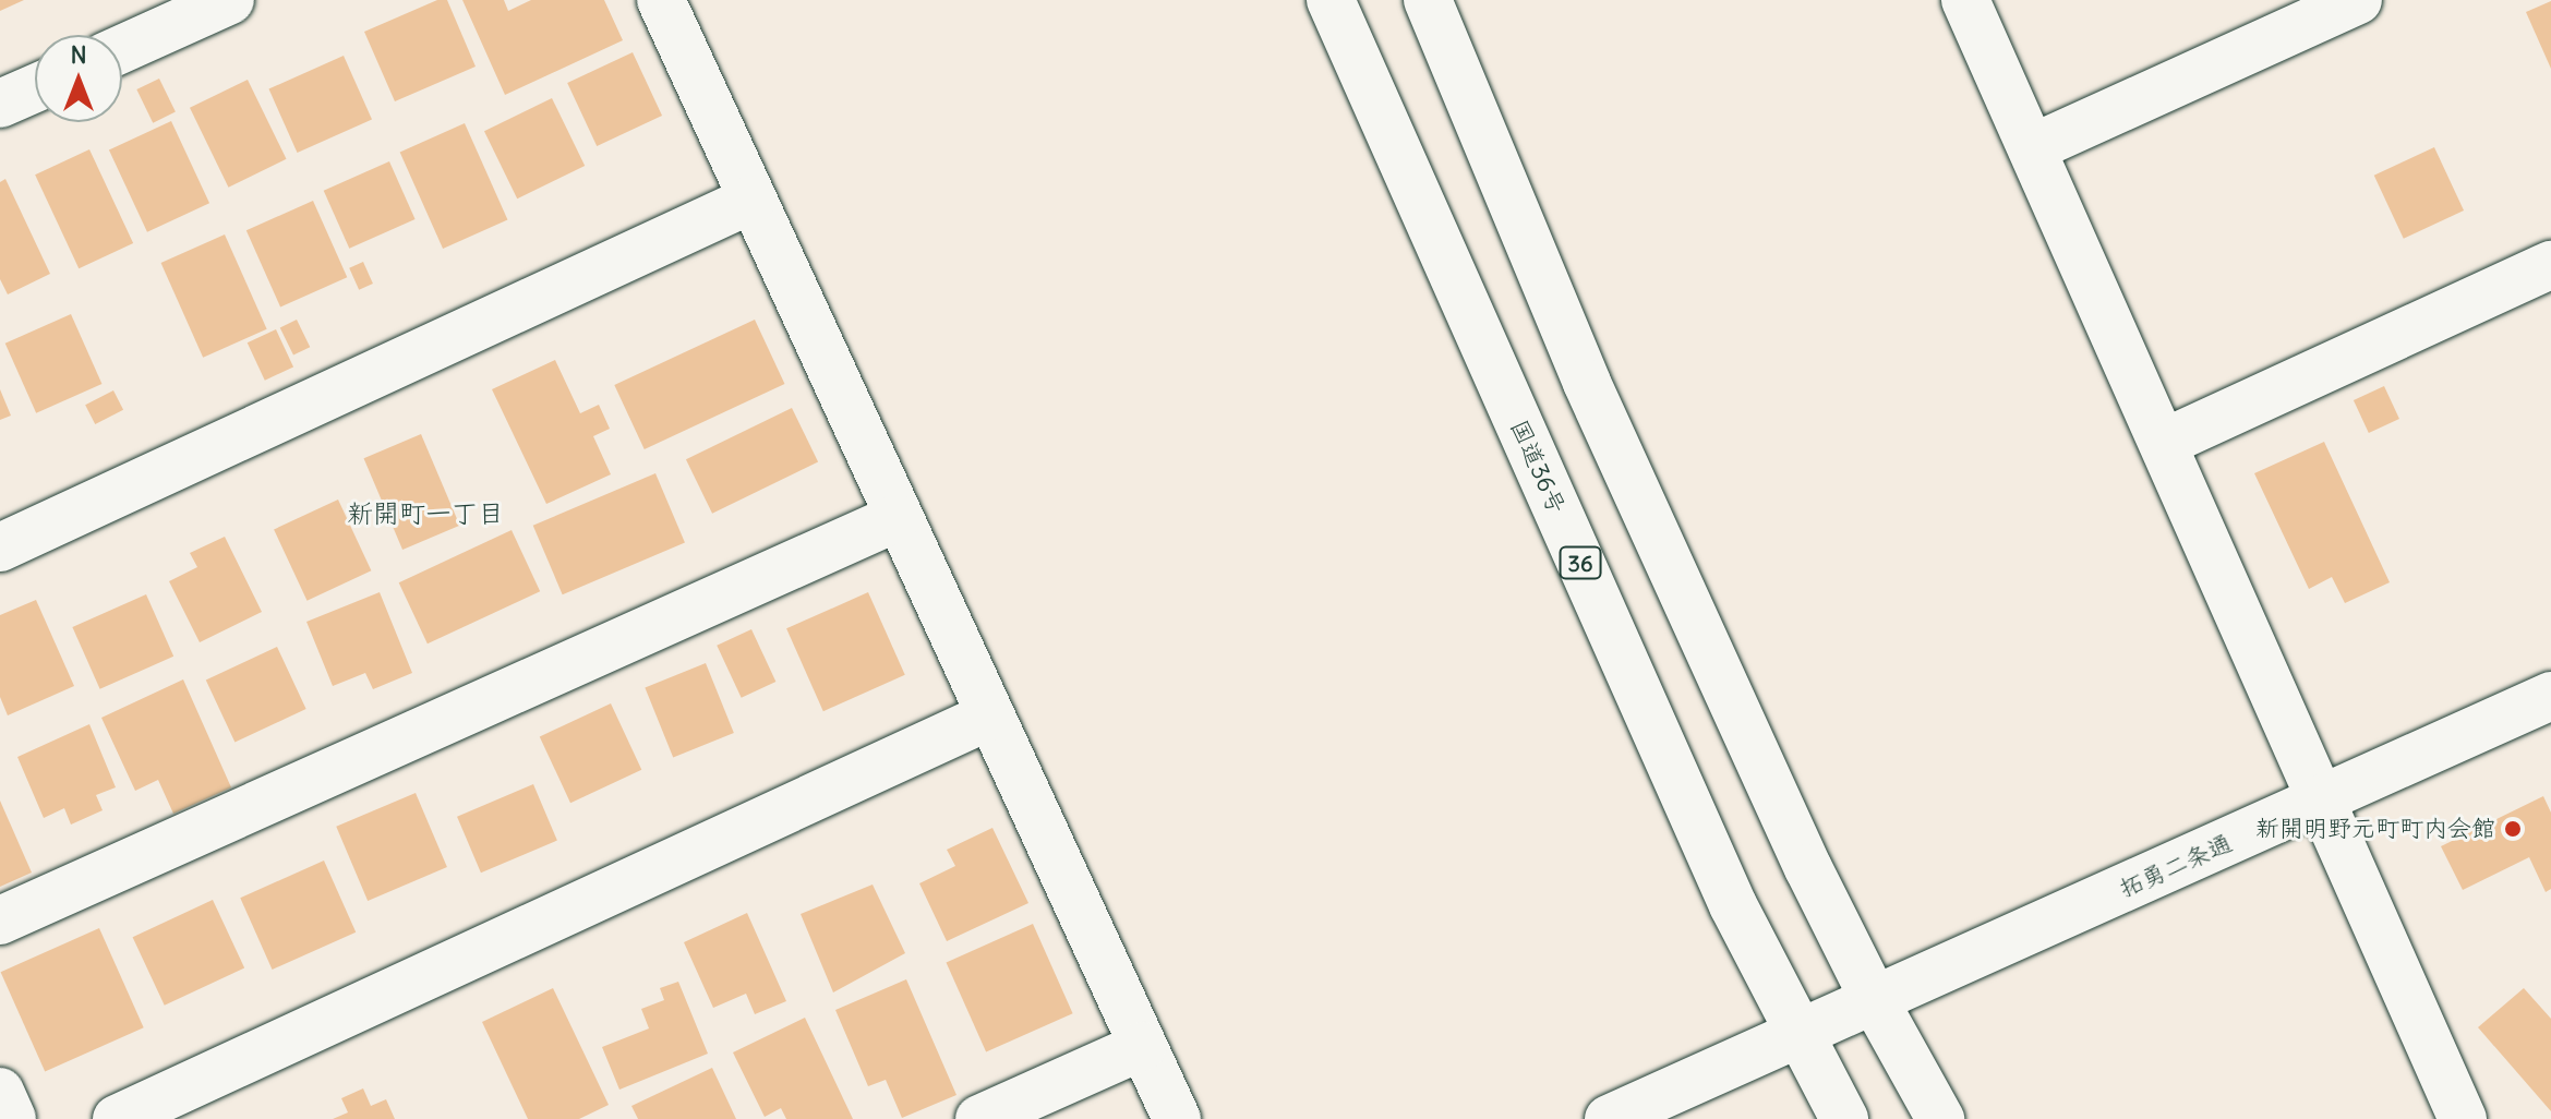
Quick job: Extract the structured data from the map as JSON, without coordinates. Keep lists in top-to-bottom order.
{
  "streets": {
    "main road": ["国道36号", "36", "拓勇二条通"]
  },
  "crossings": [
    ["国道36号", "拓勇二条通"]
  ],
  "districts": ["新開町一丁目"],
  "places": ["新開明野元町町内会館"],
  "north": "top"
}
